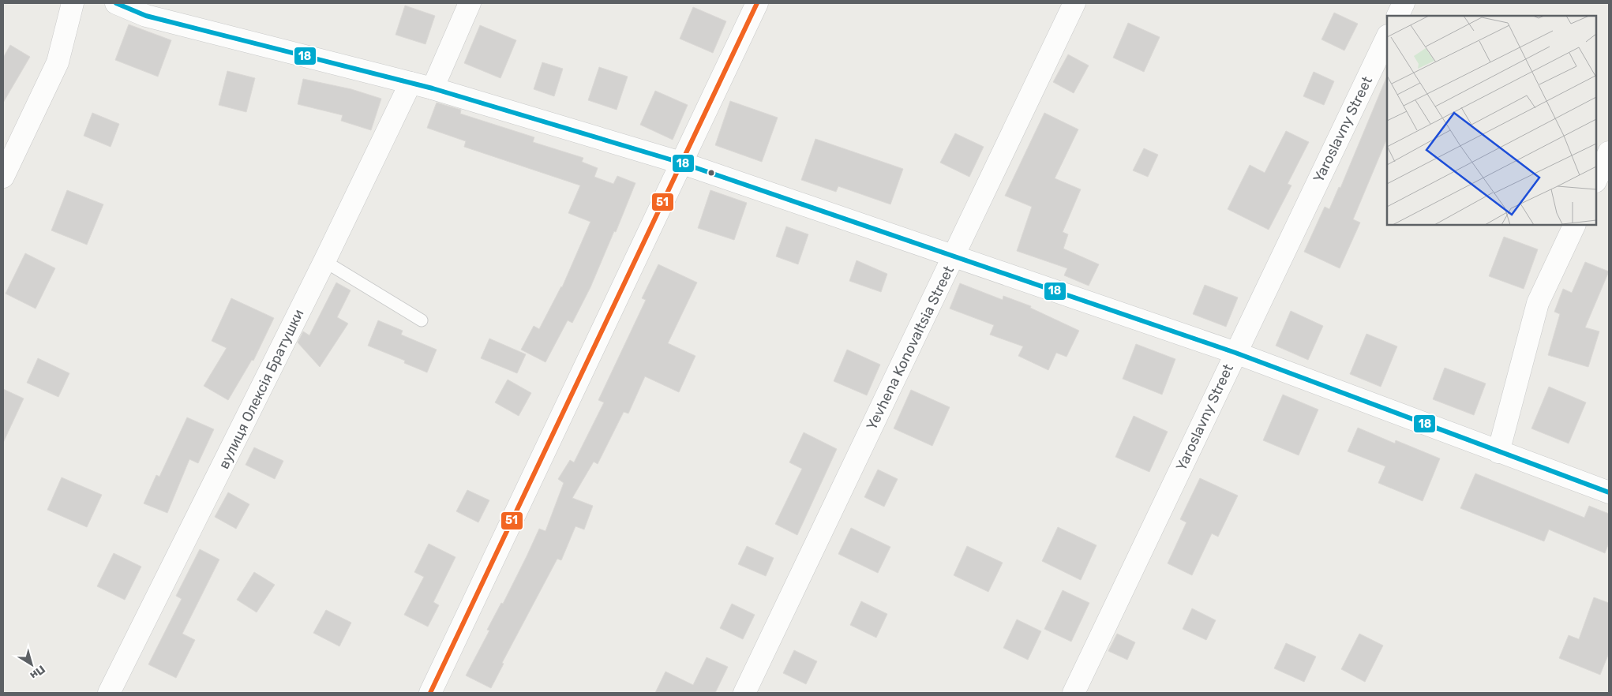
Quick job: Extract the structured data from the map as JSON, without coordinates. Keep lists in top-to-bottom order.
{
  "streets": {
    "street": ["Yaroslavny Street", "Yevhena Konovaltsia Street", "вулиця Олексія Братушки"]
  },
  "lines": ["transit line 18", "transit line 51"],
  "north": "bottom right"
}
